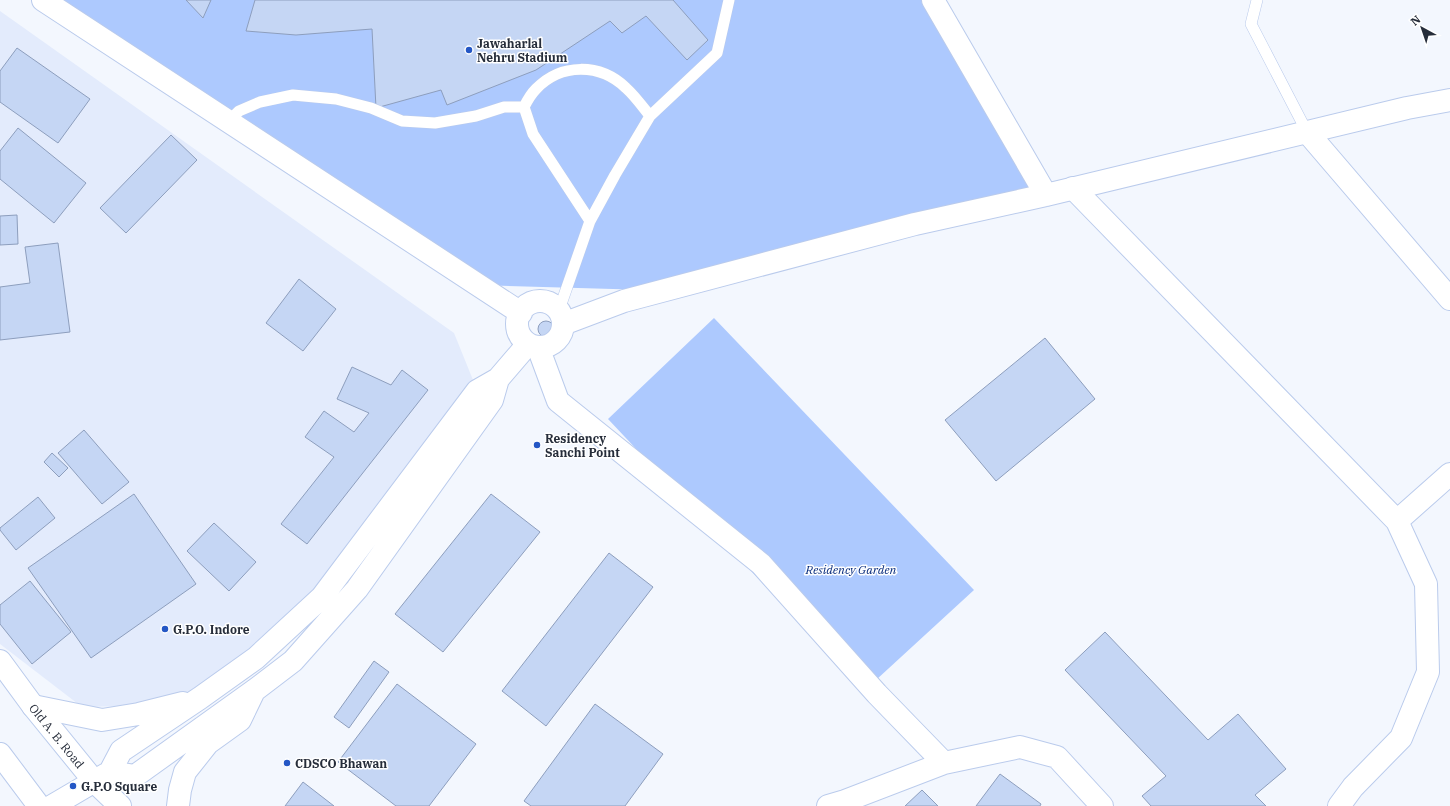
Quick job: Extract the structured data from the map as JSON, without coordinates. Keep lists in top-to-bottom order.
{
  "streets": {
    "street": ["Old A. B. Road"]
  },
  "parks": ["Residency Garden"],
  "places": [
    "Jawaharlal Nehru Stadium",
    "Residency Sanchi Point",
    "G.P.O. Indore",
    "CDSCO Bhawan",
    "G.P.O Square"
  ],
  "north": "top left"
}
